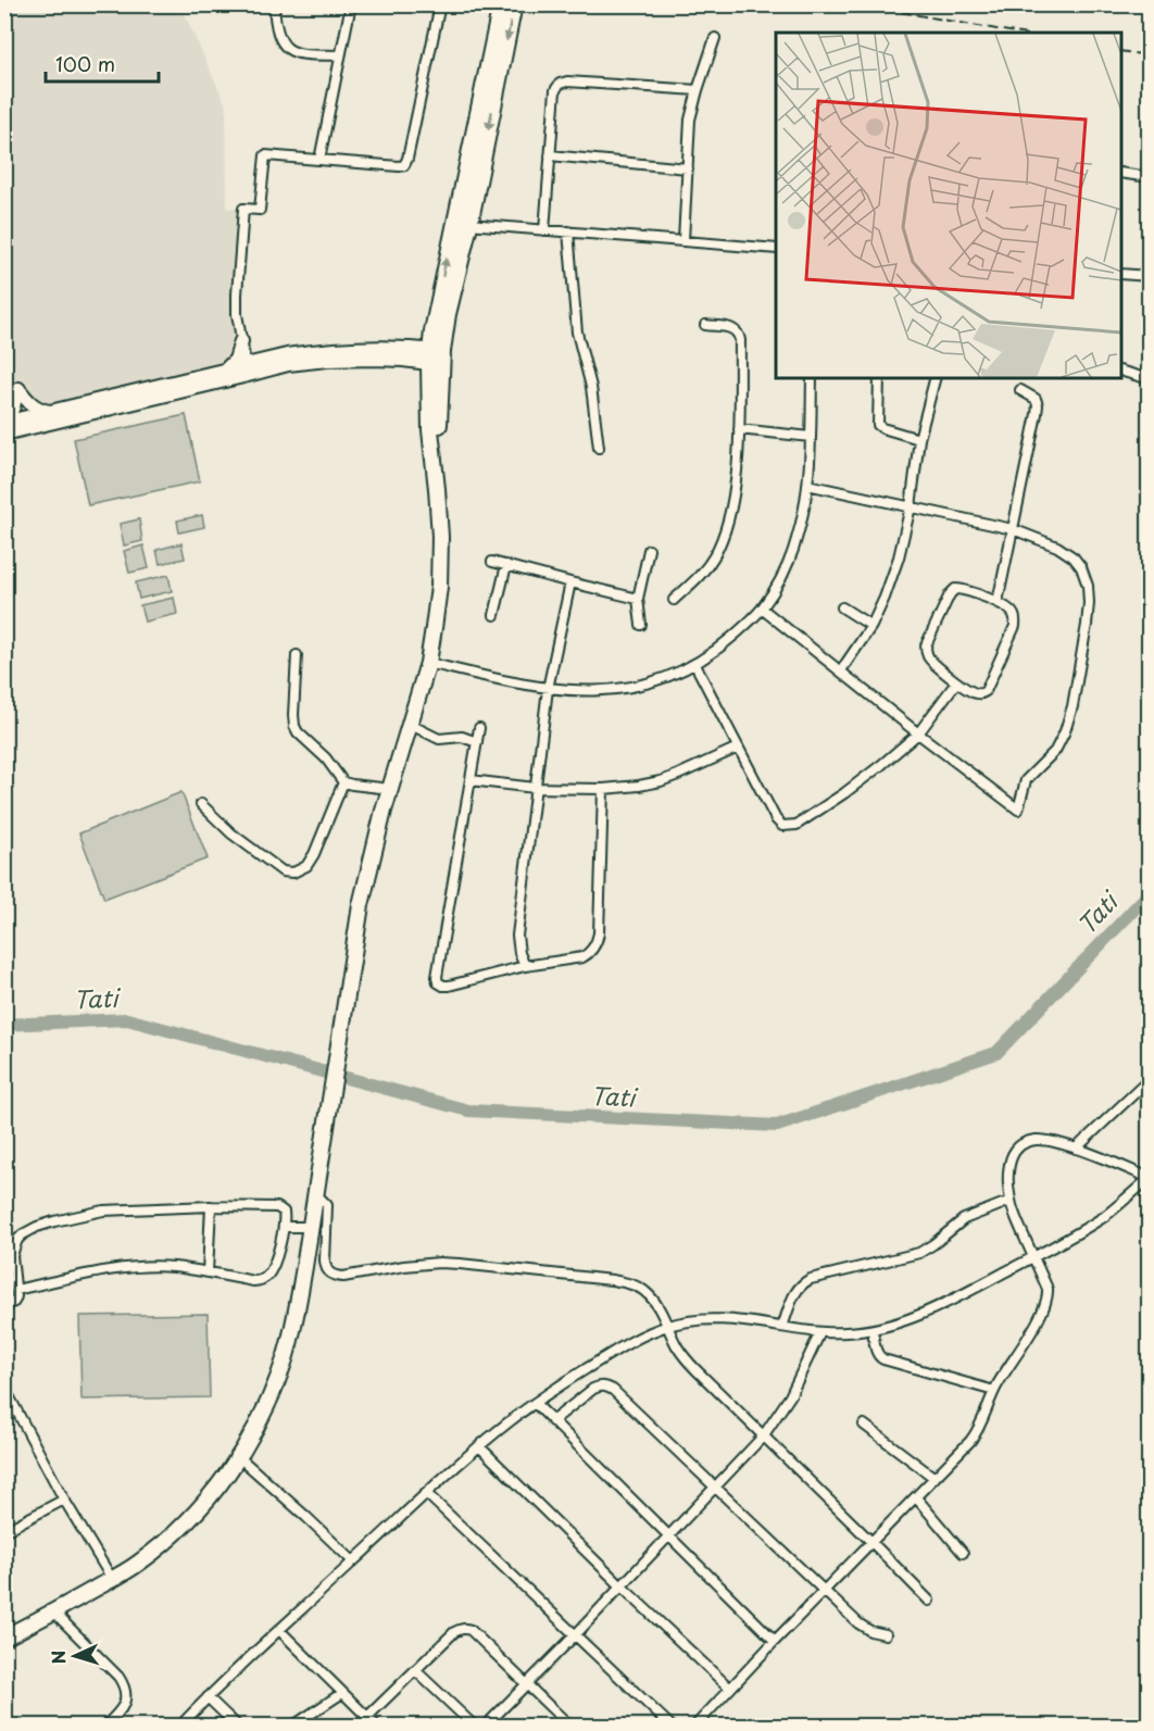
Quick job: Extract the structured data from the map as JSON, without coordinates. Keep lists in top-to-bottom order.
{
  "water": ["Tati"],
  "scale_bar": "100 m",
  "north": "left"
}
